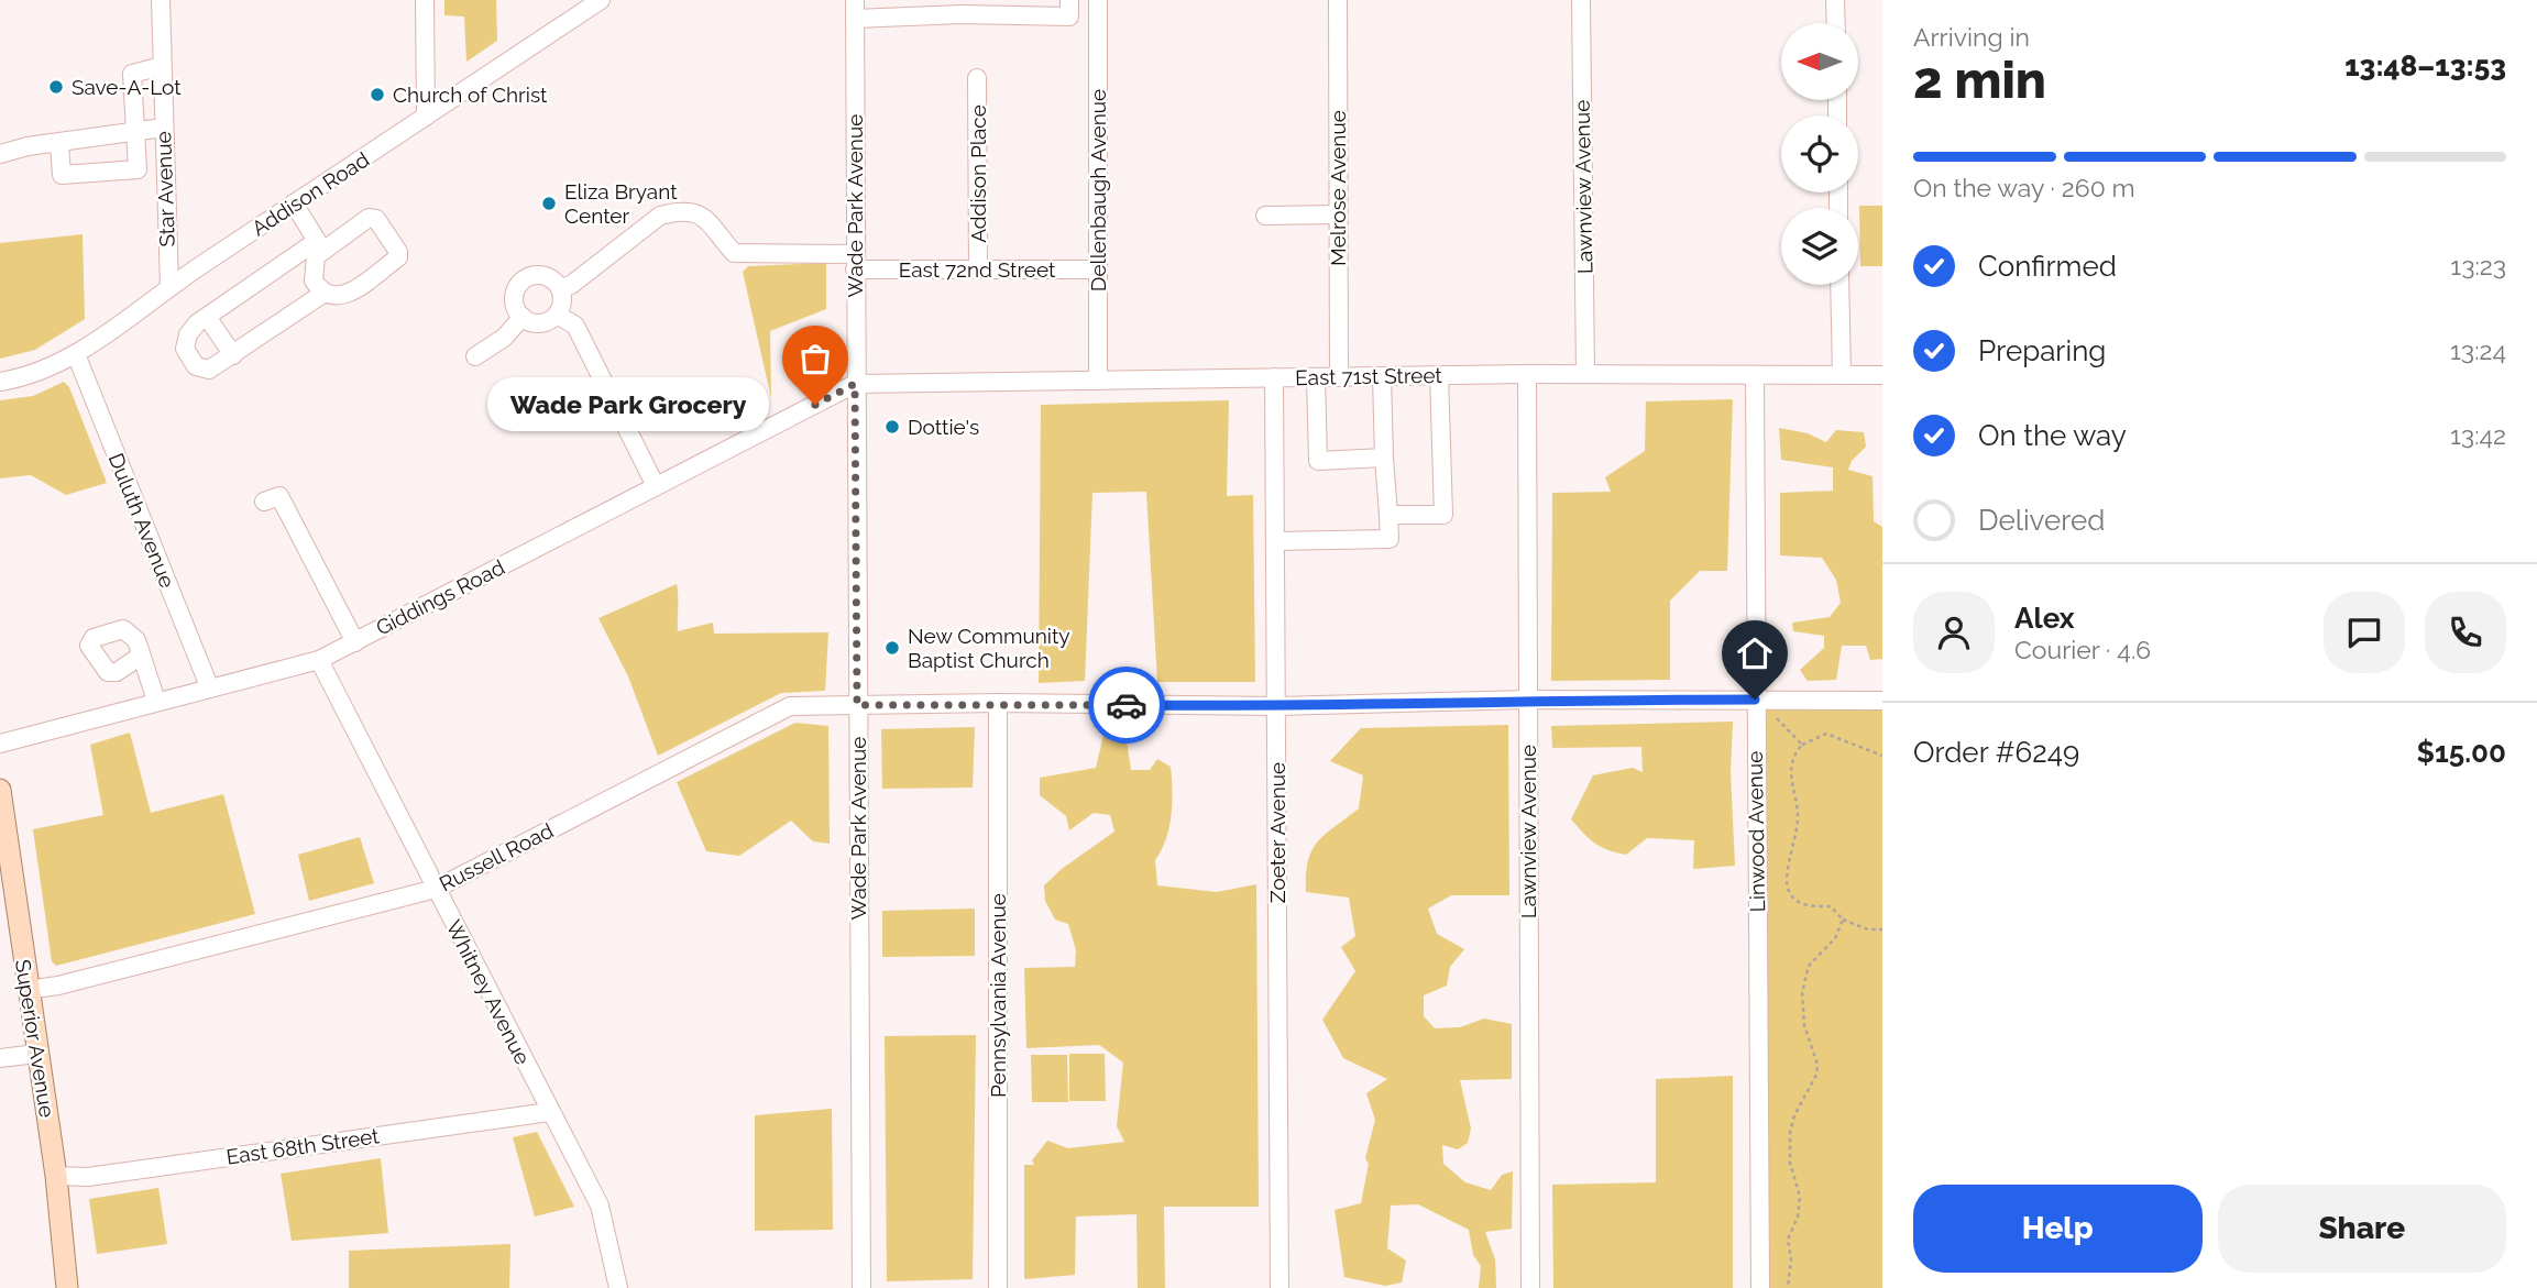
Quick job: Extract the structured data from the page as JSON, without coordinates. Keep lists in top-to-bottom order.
{
  "streets": {
    "main road": ["Superior Avenue"],
    "street": [
      "Addison Place",
      "Lawnview Avenue",
      "Melrose Avenue",
      "Star Avenue",
      "Dellenbaugh Avenue",
      "Addison Road",
      "Wade Park Avenue",
      "East 72nd Street",
      "East 71st Street",
      "Duluth Avenue",
      "Giddings Road",
      "Linwood Avenue",
      "Zoeter Avenue",
      "Russell Road",
      "Whitney Avenue",
      "Pennsylvania Avenue",
      "East 68th Street"
    ]
  },
  "crossings": [
    ["Addison Place", "East 72nd Street"],
    ["Lawnview Avenue", "East 71st Street"],
    ["Lawnview Avenue", "Russell Road"],
    ["Melrose Avenue", "East 71st Street"],
    ["Star Avenue", "Addison Road"],
    ["Dellenbaugh Avenue", "East 72nd Street"],
    ["Dellenbaugh Avenue", "East 71st Street"],
    ["Addison Road", "Duluth Avenue"],
    ["Wade Park Avenue", "East 72nd Street"],
    ["Wade Park Avenue", "East 71st Street"],
    ["Wade Park Avenue", "Giddings Road"],
    ["Wade Park Avenue", "Russell Road"],
    ["East 71st Street", "Giddings Road"],
    ["East 71st Street", "Linwood Avenue"],
    ["East 71st Street", "Zoeter Avenue"],
    ["Duluth Avenue", "Giddings Road"],
    ["Giddings Road", "Whitney Avenue"],
    ["Linwood Avenue", "Russell Road"],
    ["Zoeter Avenue", "Russell Road"],
    ["Russell Road", "Whitney Avenue"],
    ["Russell Road", "Pennsylvania Avenue"],
    ["Russell Road", "Superior Avenue"],
    ["Whitney Avenue", "East 68th Street"],
    ["Superior Avenue", "East 68th Street"]
  ],
  "places": [
    "Save-A-Lot",
    "Church of Christ",
    "Eliza Bryant Center",
    "Wade Park Grocery",
    "Dottie's",
    "New Community Baptist Church"
  ],
  "north": "left",
  "page": {
    "heading": ["2 min", "Arriving in", "13:48–13:53"],
    "panel": [
      "Alex",
      "Courier · 4.6",
      "Order #6249",
      "$15.00"
    ],
    "bar": "On the way · 260 m",
    "list": [
      ["Confirmed", "13:23"],
      ["Preparing", "13:24"],
      ["On the way", "13:42"],
      "Delivered"
    ],
    "bubble": "Wade Park Grocery",
    "buttons": ["Help", "Share"]
  }
}
